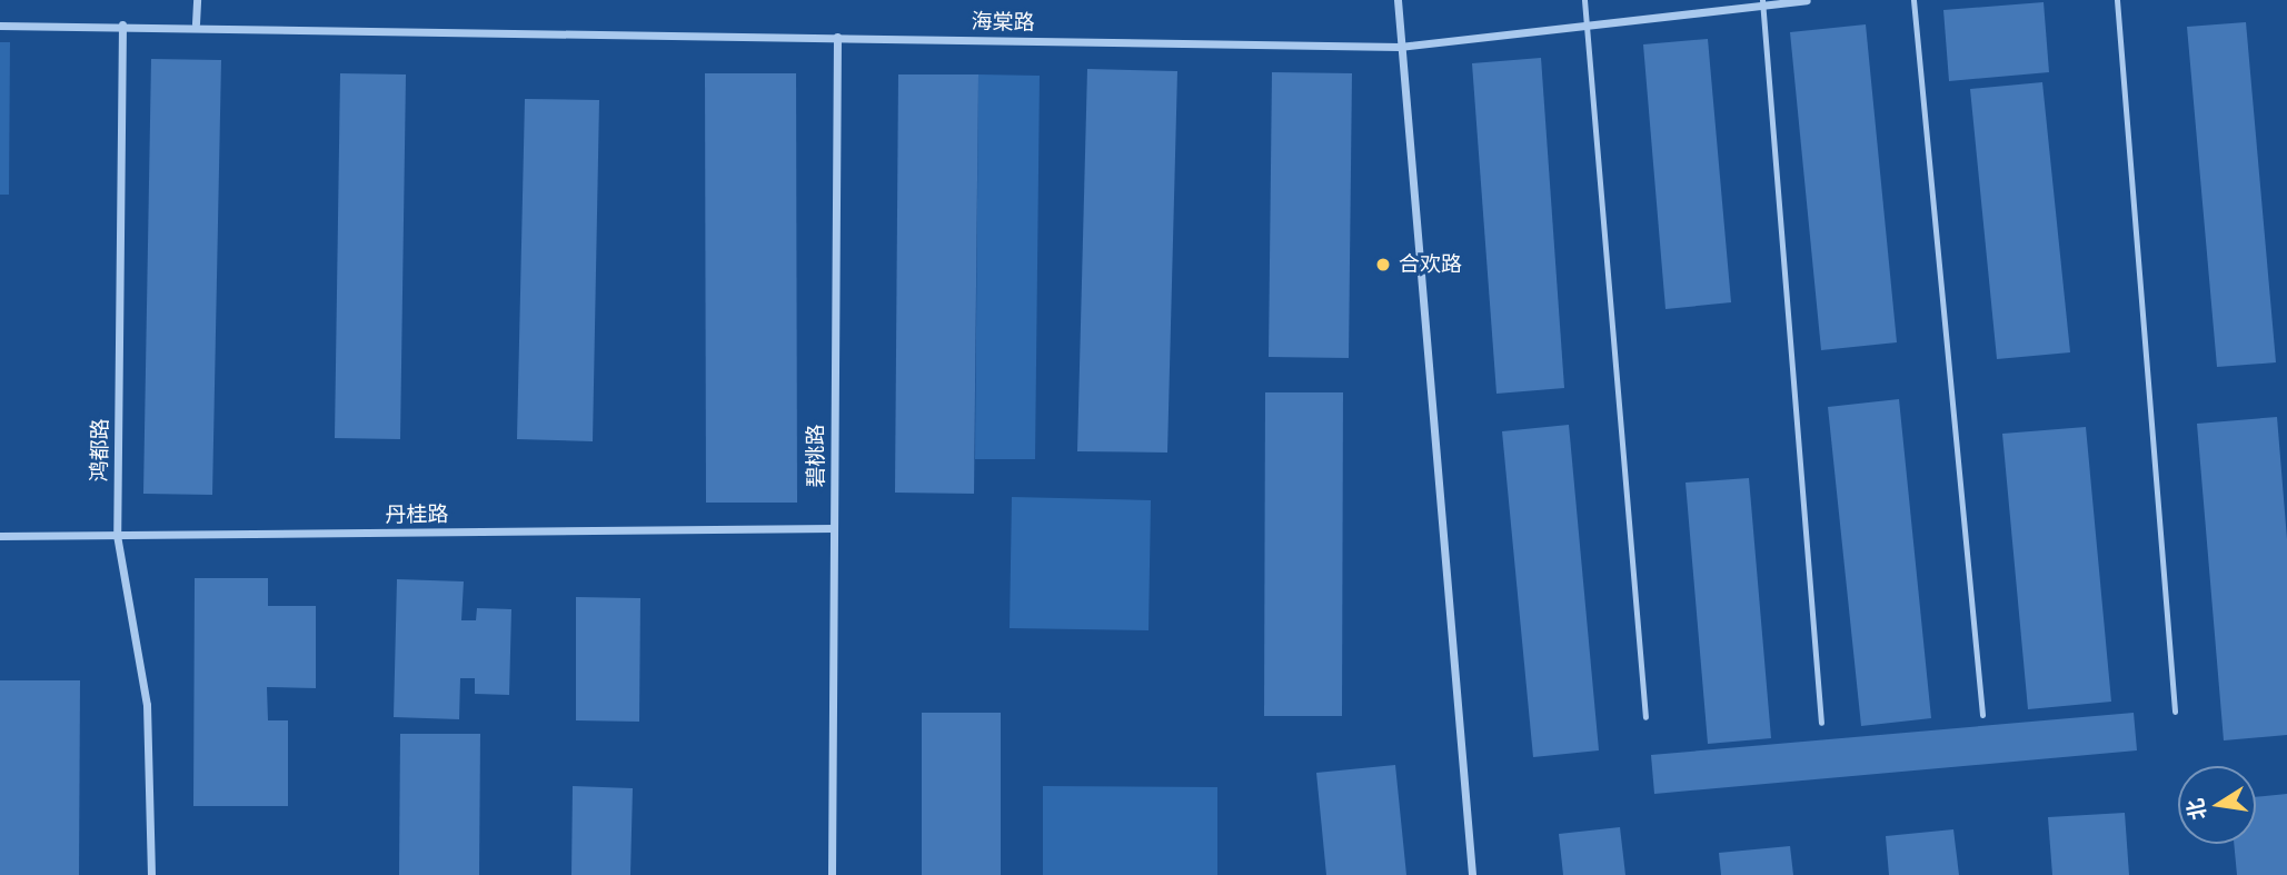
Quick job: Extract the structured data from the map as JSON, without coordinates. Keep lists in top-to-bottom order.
{
  "streets": {
    "street": [
      "海棠路",
      "鸿都路",
      "碧桃路",
      "丹桂路"
    ]
  },
  "crossings": [
    ["海棠路", "鸿都路"],
    ["海棠路", "碧桃路"],
    ["鸿都路", "丹桂路"],
    ["碧桃路", "丹桂路"]
  ],
  "places": ["合欢路"],
  "north": "left"
}
